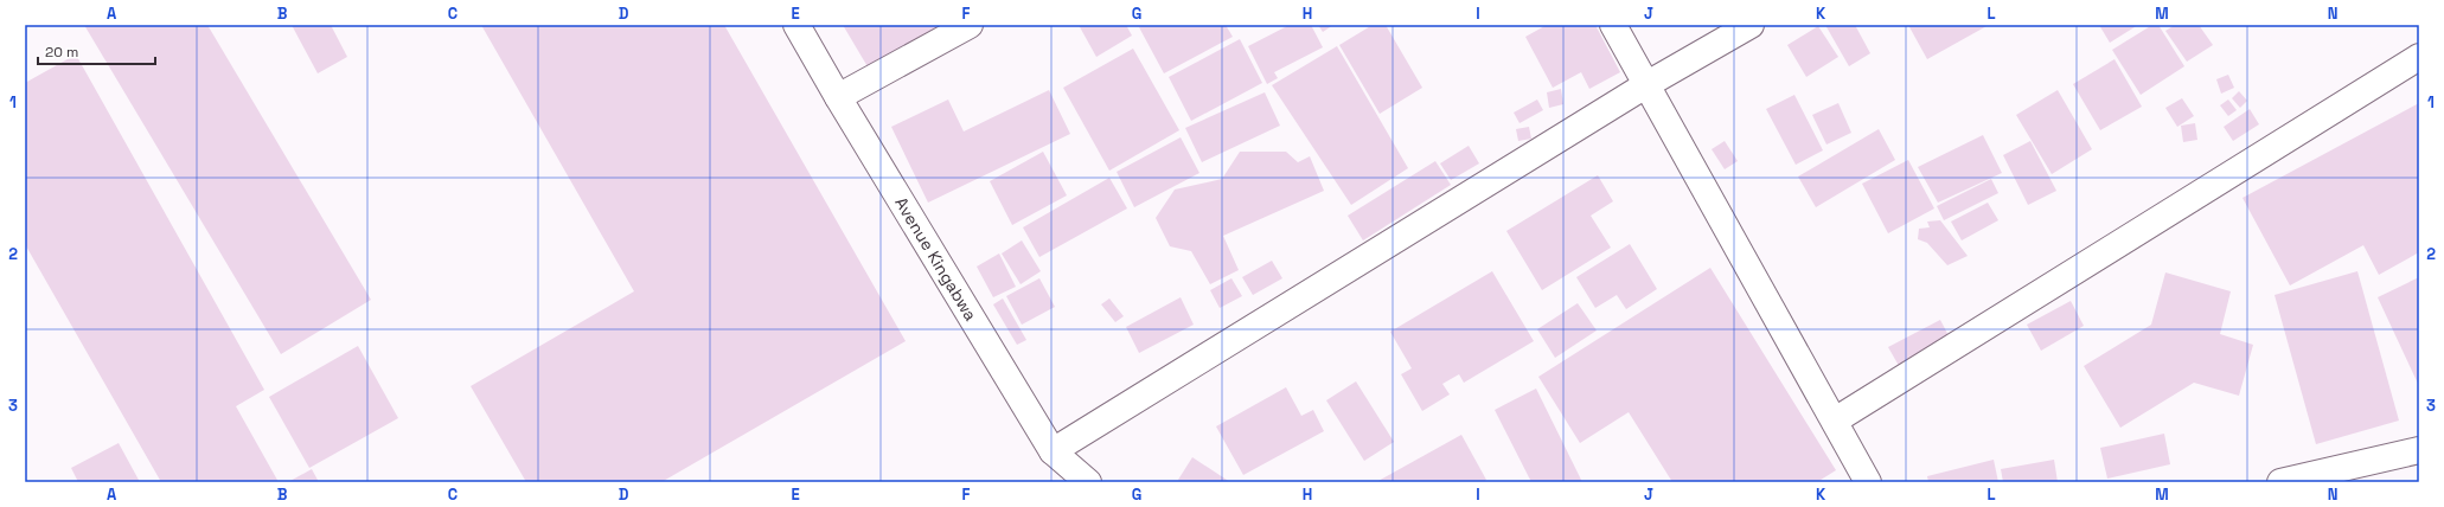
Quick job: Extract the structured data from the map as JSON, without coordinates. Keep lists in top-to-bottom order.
{
  "streets": {
    "street": ["Avenue Kingabwa"]
  },
  "scale_bar": "20 m",
  "grid": {
    "columns": [
      "A",
      "B",
      "C",
      "D",
      "E",
      "F",
      "G",
      "H",
      "I",
      "J",
      "K",
      "L",
      "M",
      "N"
    ],
    "rows": ["1", "2", "3"]
  }
}
